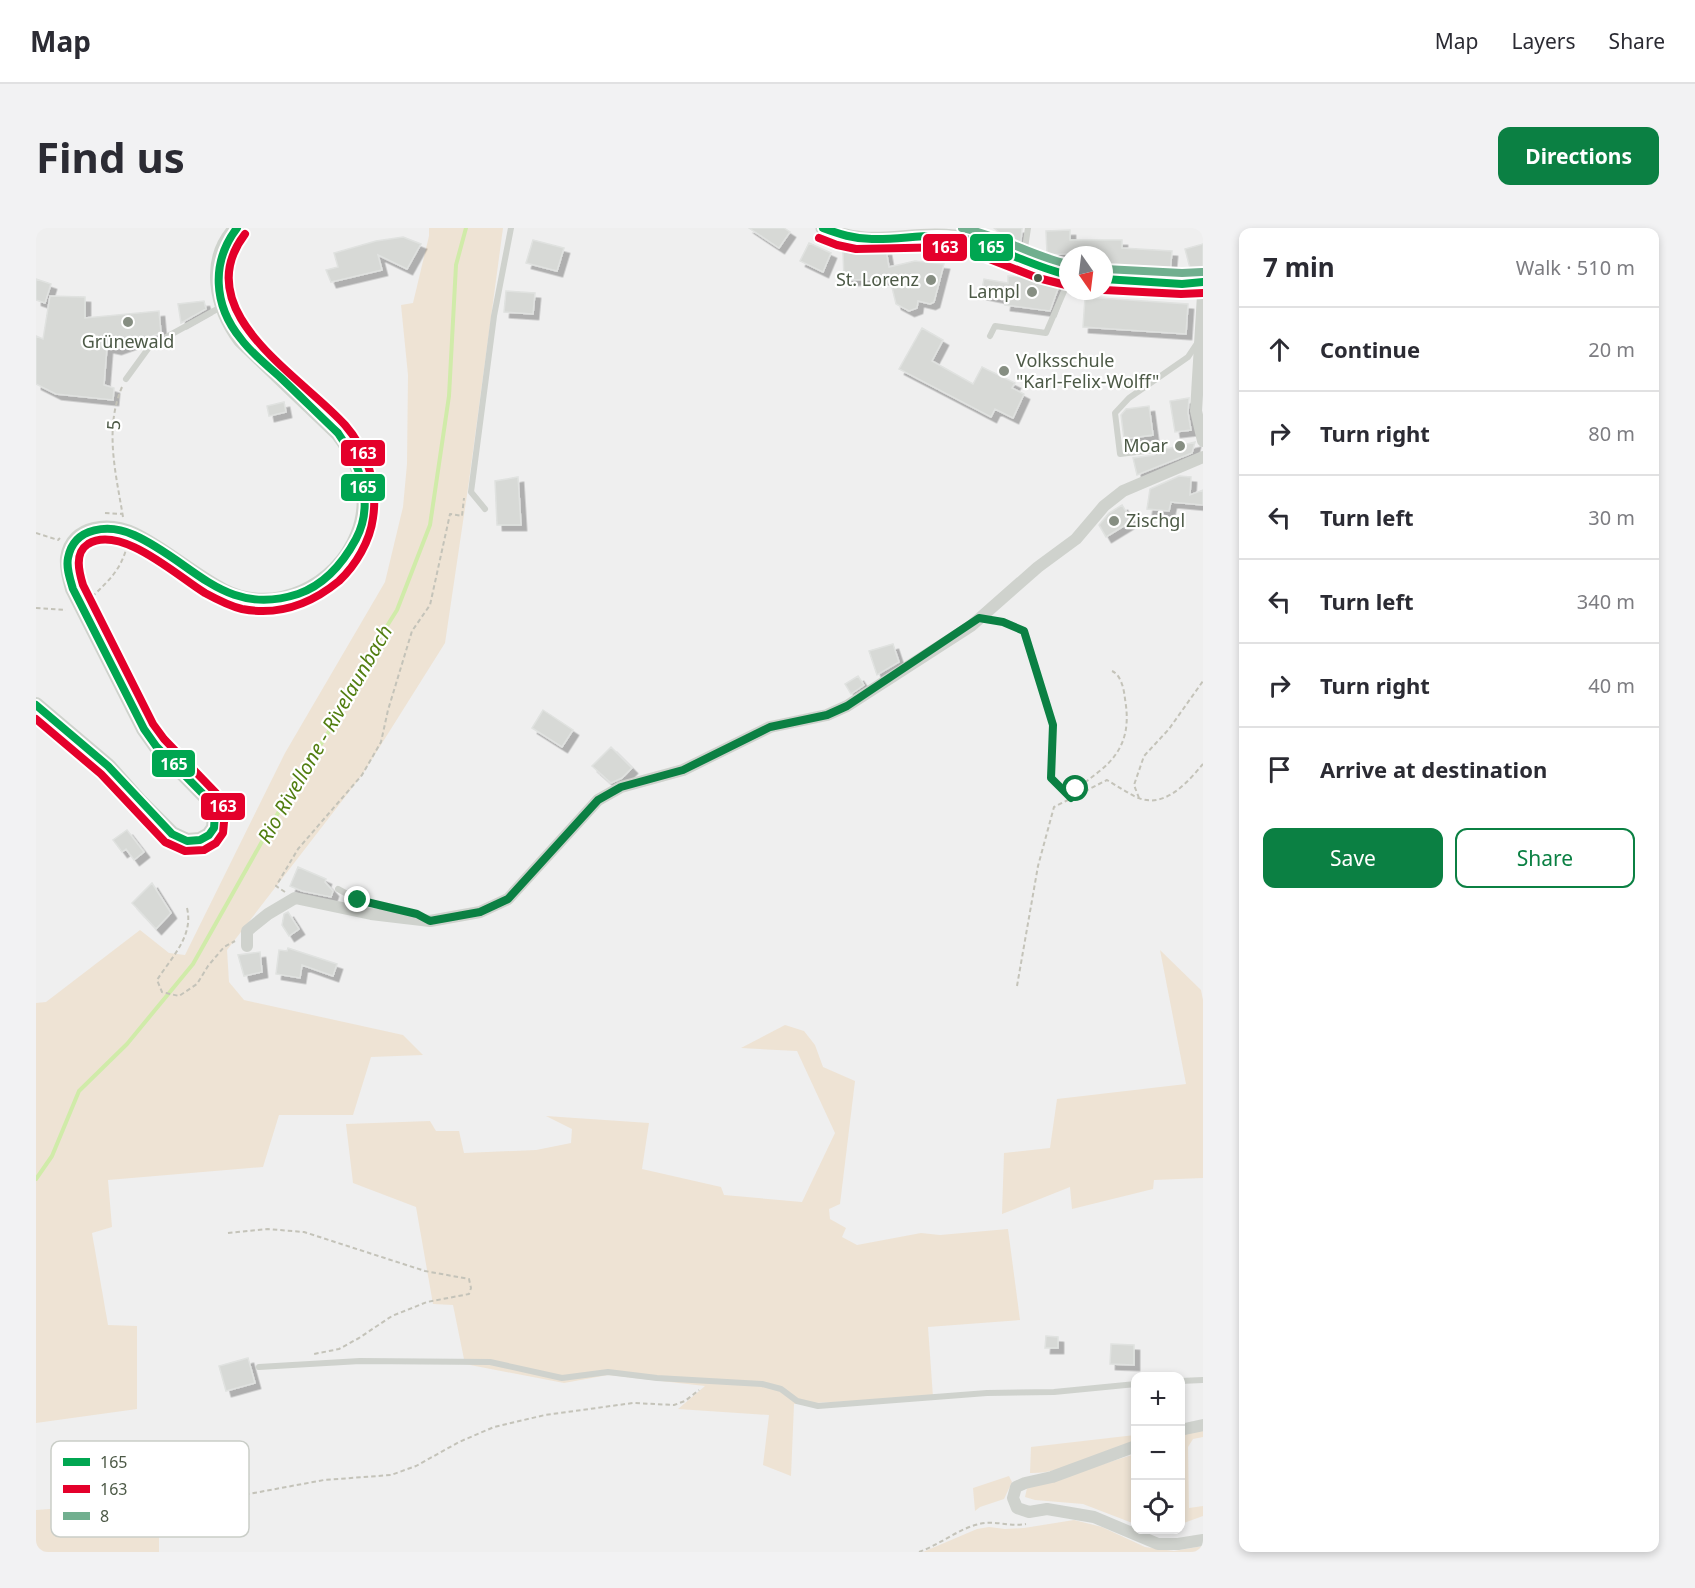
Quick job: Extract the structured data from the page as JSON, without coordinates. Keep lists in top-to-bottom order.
{
  "streets": {
    "path": ["5"]
  },
  "water": ["Rio Rivellone - Rivelaunbach"],
  "places": [
    "St. Lorenz",
    "Lampl",
    "Grünewald",
    "Volksschule \"Karl-Felix-Wolff\"",
    "Moar",
    "Zischgl"
  ],
  "lines": ["transit line 165", "transit line 8", "transit line 163"],
  "legend": ["165", "163", "8"],
  "north": "bottom",
  "page": {
    "header": "Map",
    "nav": ["Map", "Layers", "Share"],
    "buttons": [
      "Directions",
      ["Save", "Share"]
    ],
    "title": "Find us",
    "heading": ["7 min", "Walk · 510 m"],
    "list": [
      ["Continue", "20 m"],
      ["Turn right", "80 m"],
      ["Turn left", "30 m"],
      ["Turn left", "340 m"],
      ["Turn right", "40 m"],
      "Arrive at destination"
    ],
    "map_buttons": ["+", "−"]
  }
}
